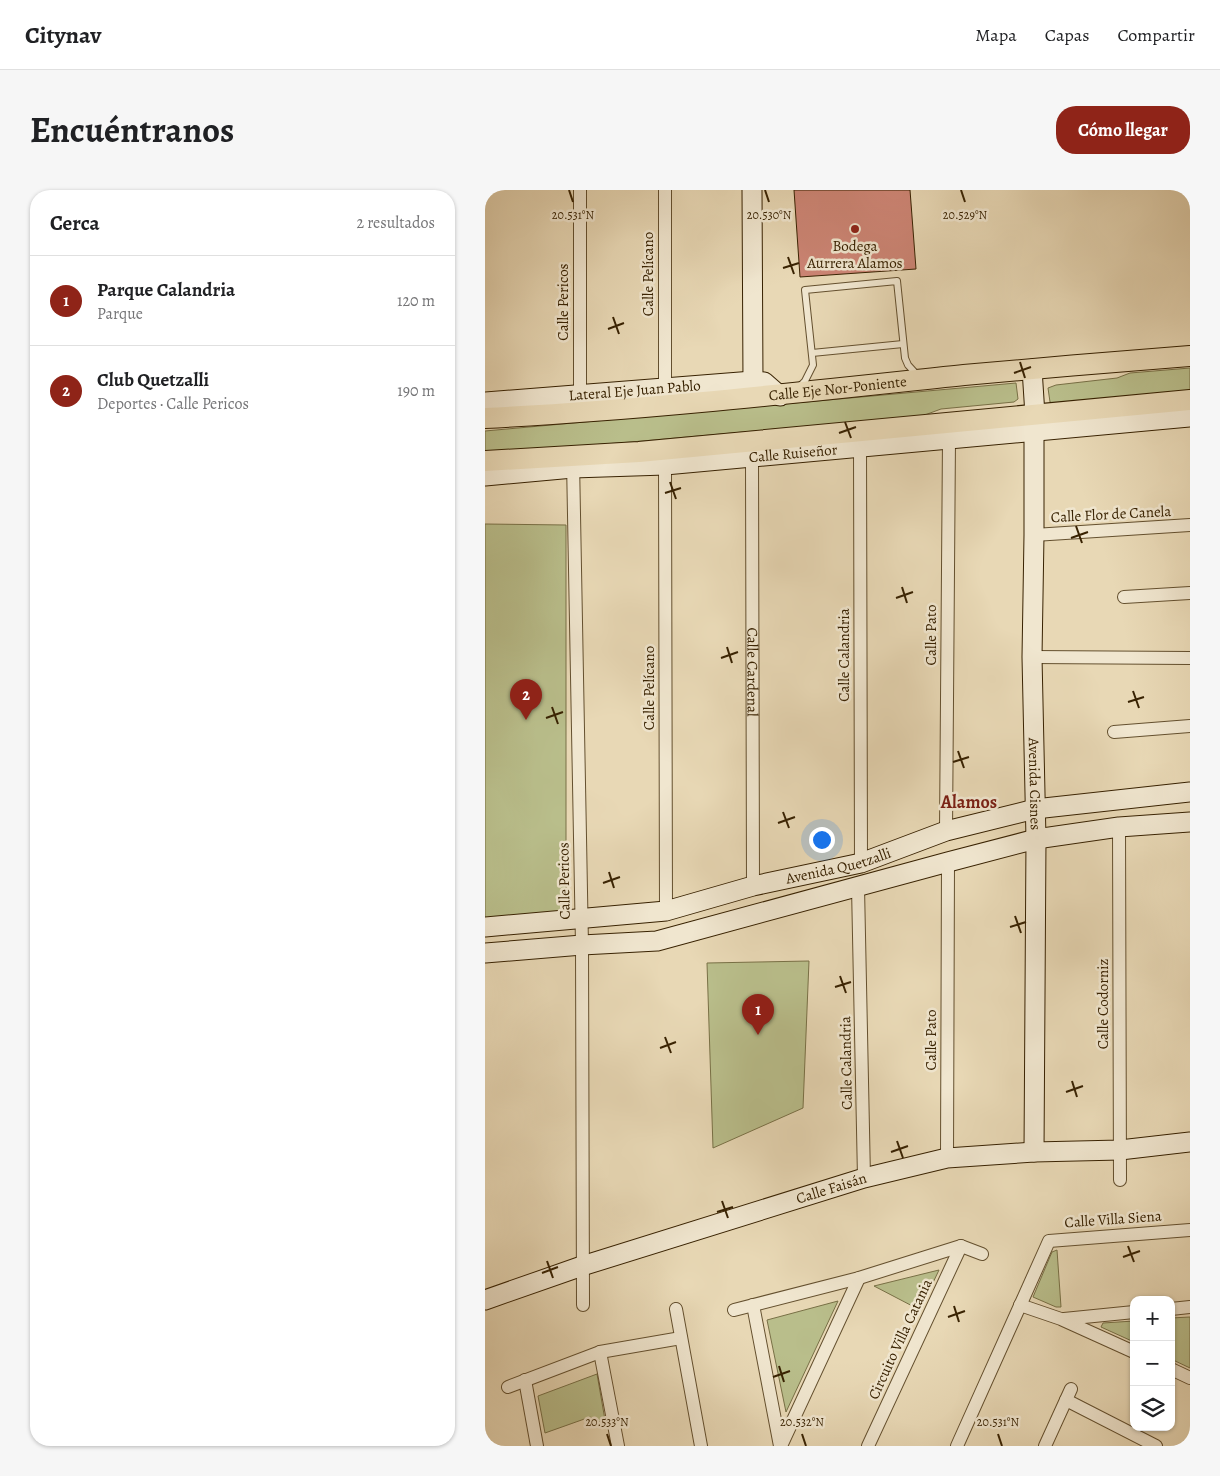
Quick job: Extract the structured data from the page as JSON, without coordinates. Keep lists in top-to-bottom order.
{
  "streets": {
    "main road": [
      "Calle Eje Nor-Poniente",
      "Lateral Eje Juan Pablo",
      "Calle Ruiseñor",
      "Avenida Cisnes",
      "Avenida Quetzalli",
      "Calle Faisán"
    ],
    "street": [
      "Calle Pelícano",
      "Calle Pericos",
      "Calle Flor de Canela",
      "Calle Pato",
      "Calle Calandria",
      "Calle Cardenal",
      "Calle Codorniz",
      "Calle Villa Siena",
      "Circuito Villa Catania"
    ]
  },
  "crossings": [
    ["Calle Pelícano", "Lateral Eje Juan Pablo"],
    ["Calle Pelícano", "Calle Ruiseñor"],
    ["Calle Pelícano", "Avenida Quetzalli"],
    ["Calle Pericos", "Calle Eje Nor-Poniente"],
    ["Calle Pericos", "Lateral Eje Juan Pablo"],
    ["Calle Pericos", "Calle Ruiseñor"],
    ["Calle Pericos", "Avenida Quetzalli"],
    ["Calle Pericos", "Calle Faisán"],
    ["Calle Eje Nor-Poniente", "Lateral Eje Juan Pablo"],
    ["Calle Eje Nor-Poniente", "Avenida Cisnes"],
    ["Calle Ruiseñor", "Calle Pato"],
    ["Calle Ruiseñor", "Calle Calandria"],
    ["Calle Ruiseñor", "Calle Cardenal"],
    ["Calle Ruiseñor", "Avenida Cisnes"],
    ["Calle Flor de Canela", "Avenida Cisnes"],
    ["Calle Pato", "Avenida Quetzalli"],
    ["Calle Pato", "Calle Faisán"],
    ["Calle Calandria", "Avenida Quetzalli"],
    ["Calle Calandria", "Calle Faisán"],
    ["Calle Cardenal", "Avenida Quetzalli"],
    ["Avenida Cisnes", "Avenida Quetzalli"],
    ["Avenida Cisnes", "Calle Faisán"],
    ["Avenida Quetzalli", "Calle Codorniz"],
    ["Calle Codorniz", "Calle Faisán"]
  ],
  "districts": ["Alamos"],
  "places": ["Bodega Aurrera Alamos"],
  "page": {
    "header": "Citynav",
    "nav": ["Mapa", "Capas", "Compartir"],
    "title": "Encuéntranos",
    "buttons": "Cómo llegar",
    "heading": ["Cerca", "2 resultados"],
    "list": [
      {
        "mark": "1",
        "name": "Parque Calandria",
        "note": "Parque",
        "value": "120 m"
      },
      {
        "mark": "2",
        "name": "Club Quetzalli",
        "note": "Deportes · Calle Pericos",
        "value": "190 m"
      }
    ],
    "pins": ["2", "1"],
    "map_buttons": ["+", "−"]
  },
  "coordinates": [
    "20.529°N",
    "20.531°N",
    "20.530°N",
    "20.533°N",
    "20.532°N"
  ]
}
